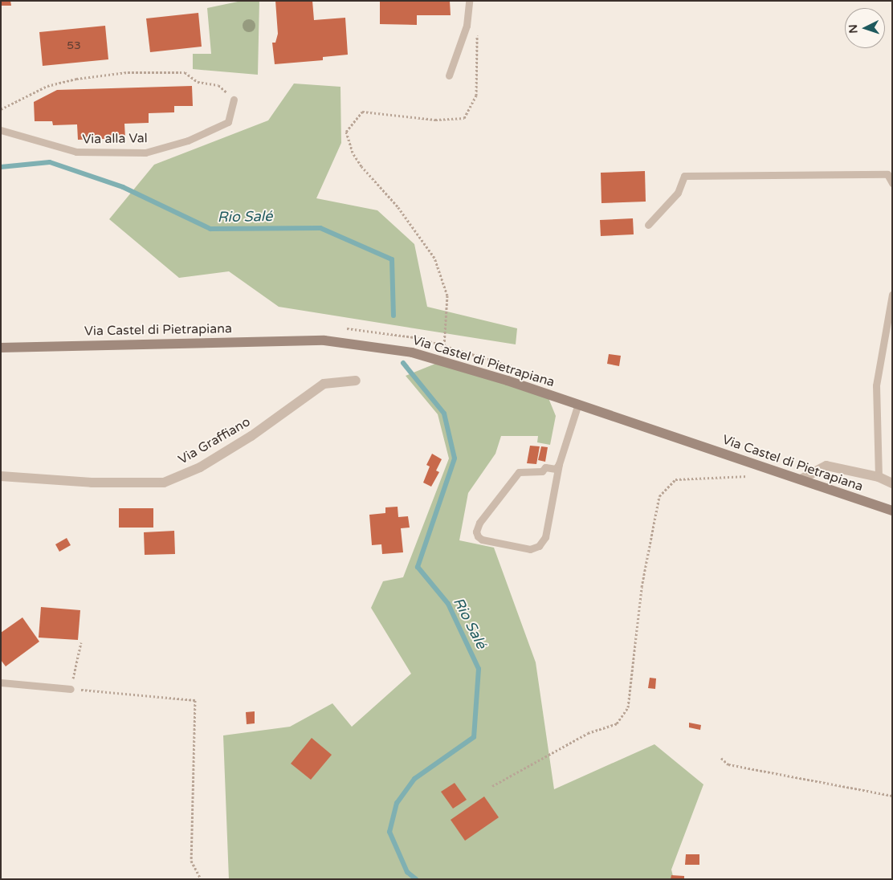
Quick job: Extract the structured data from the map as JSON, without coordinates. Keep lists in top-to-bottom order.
{
  "streets": {
    "main road": ["Via Castel di Pietrapiana"],
    "street": ["Via Graffiano"],
    "lane": ["Via alla Val"]
  },
  "water": ["Rio Salé"],
  "house_numbers": ["53"],
  "north": "left"
}
